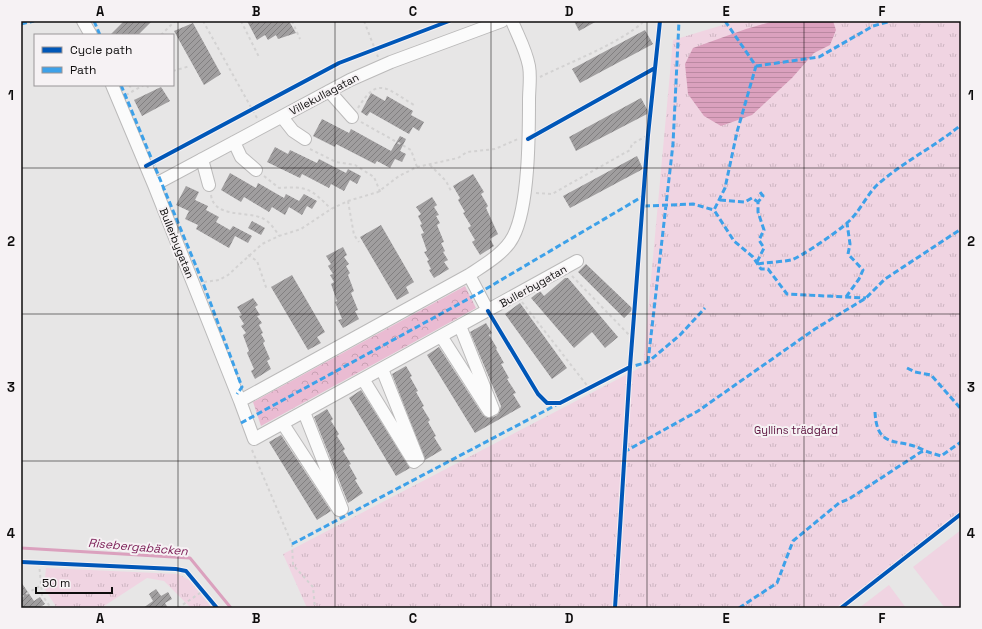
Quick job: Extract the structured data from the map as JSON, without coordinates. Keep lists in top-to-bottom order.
{
  "streets": {
    "street": ["Villekullagatan", "Bullerbygatan"]
  },
  "crossings": [
    ["Villekullagatan", "Bullerbygatan"]
  ],
  "water": ["Risebergabäcken"],
  "parks": ["Gyllins trädgård"],
  "legend": ["Cycle path", "Path"],
  "scale_bar": "50 m",
  "grid": {
    "columns": [
      "A",
      "B",
      "C",
      "D",
      "E",
      "F"
    ],
    "rows": [
      "1",
      "2",
      "3",
      "4"
    ]
  }
}
